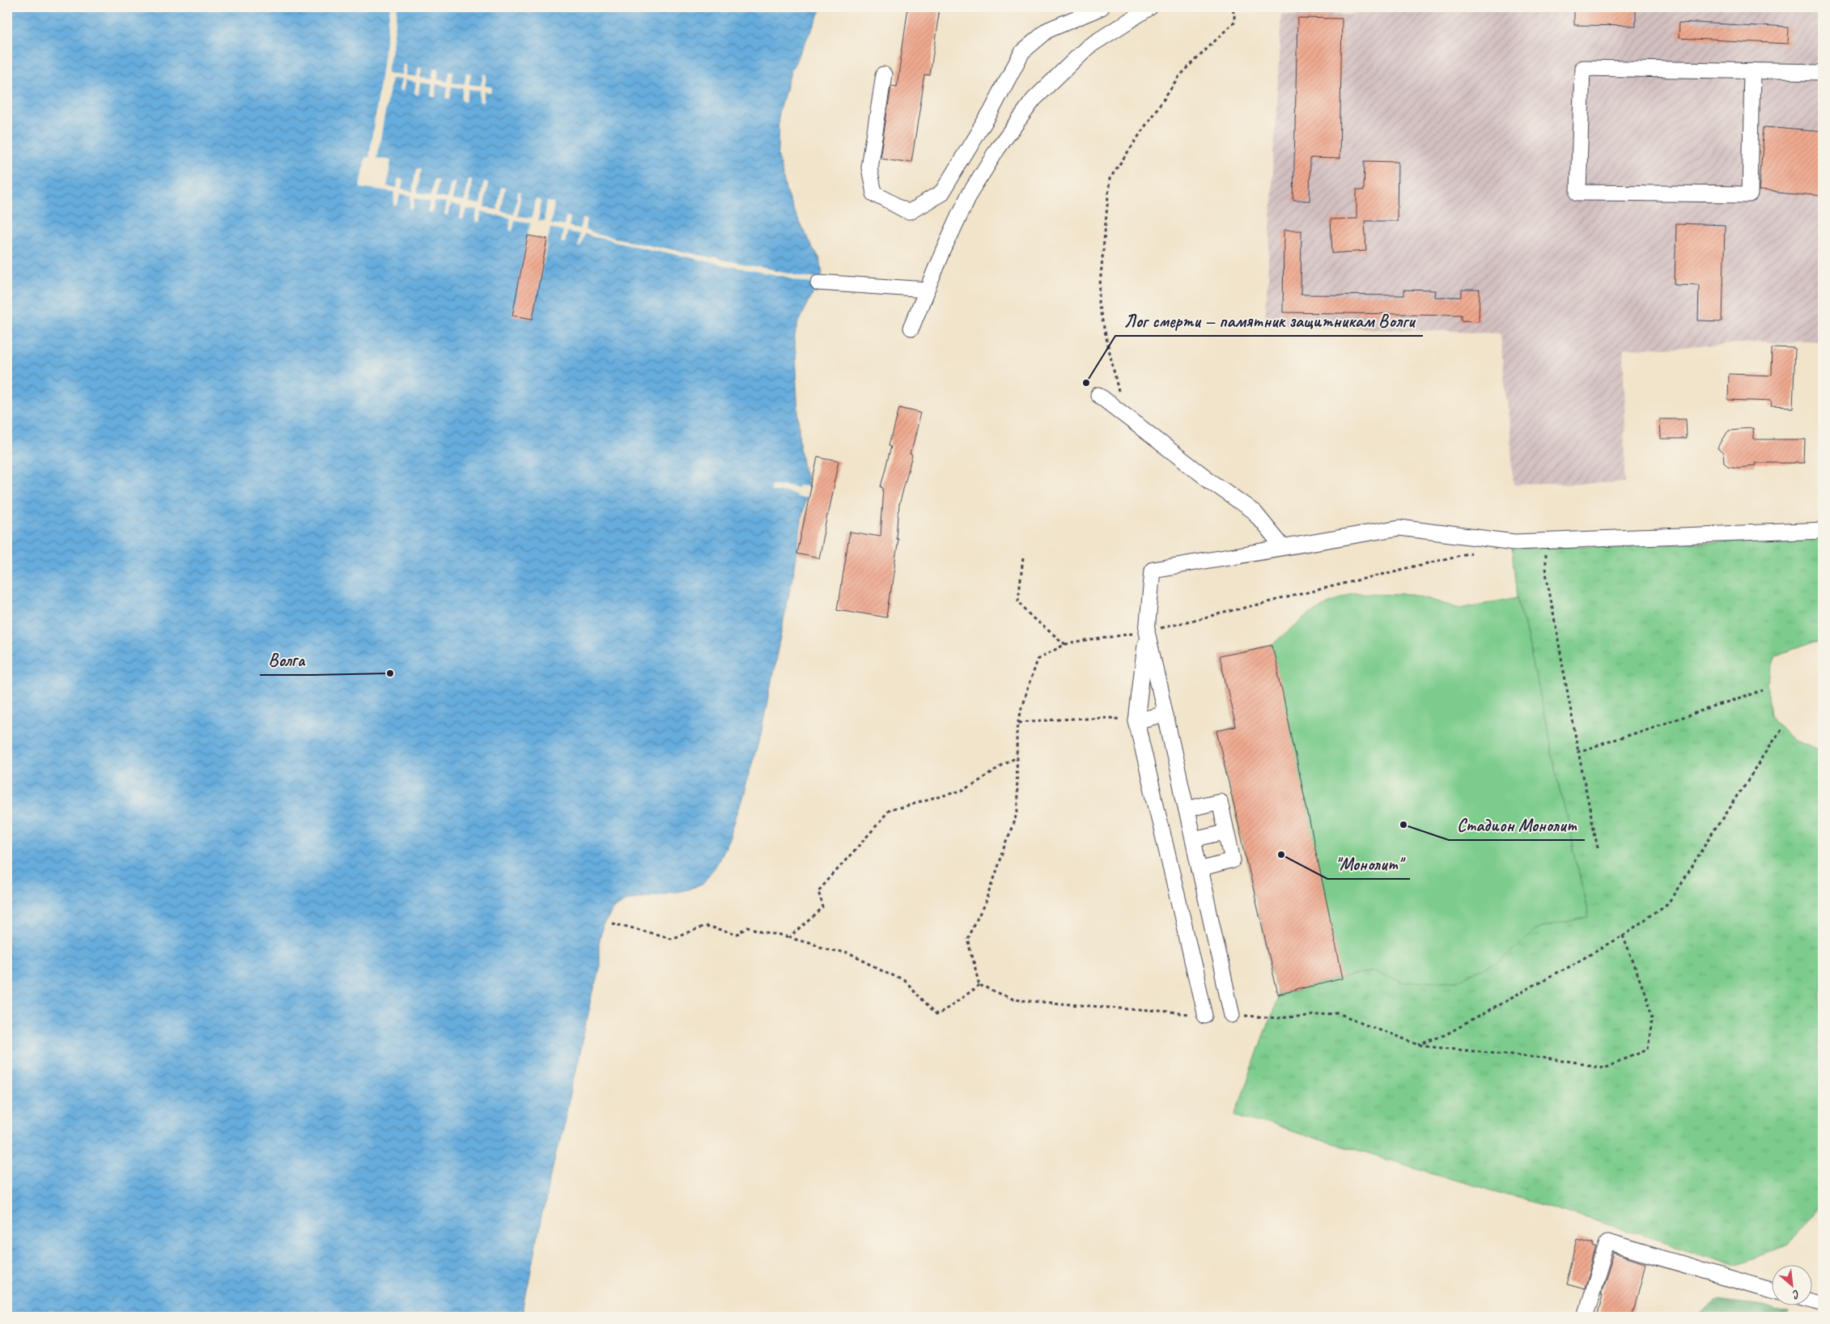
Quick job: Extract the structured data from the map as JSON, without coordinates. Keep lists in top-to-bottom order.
{
  "places": [
    "Лог смерти — памятник защитникам Волги",
    "Волга",
    "Стадион Монолит",
    "\"Монолит\""
  ],
  "north": "bottom right"
}
